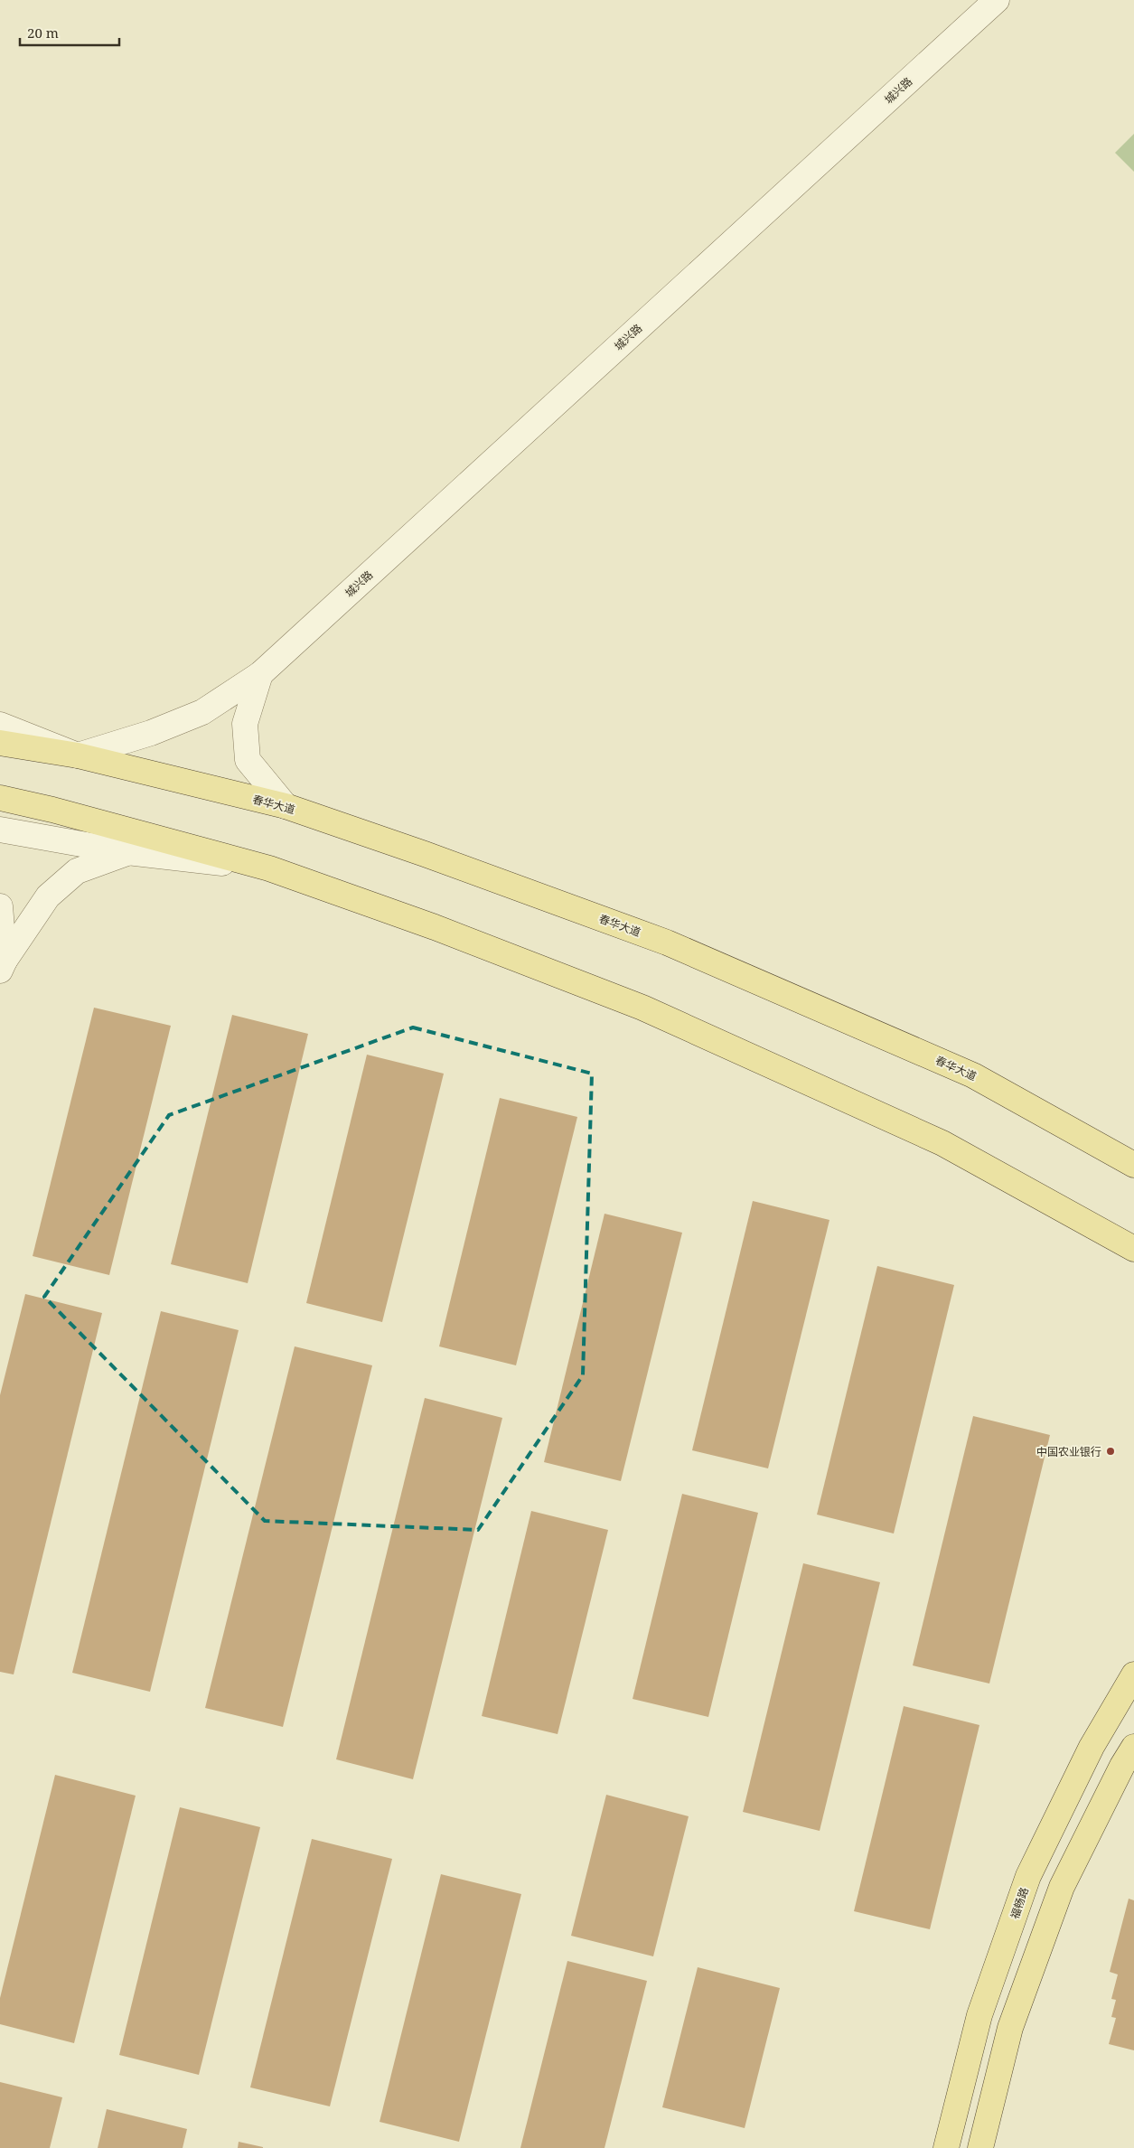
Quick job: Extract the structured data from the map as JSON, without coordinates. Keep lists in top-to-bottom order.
{
  "streets": {
    "main road": ["春华大道", "福畅路"],
    "street": ["城兴路"]
  },
  "crossings": [
    ["城兴路", "春华大道"]
  ],
  "places": ["中国农业银行"],
  "scale_bar": "20 m"
}
